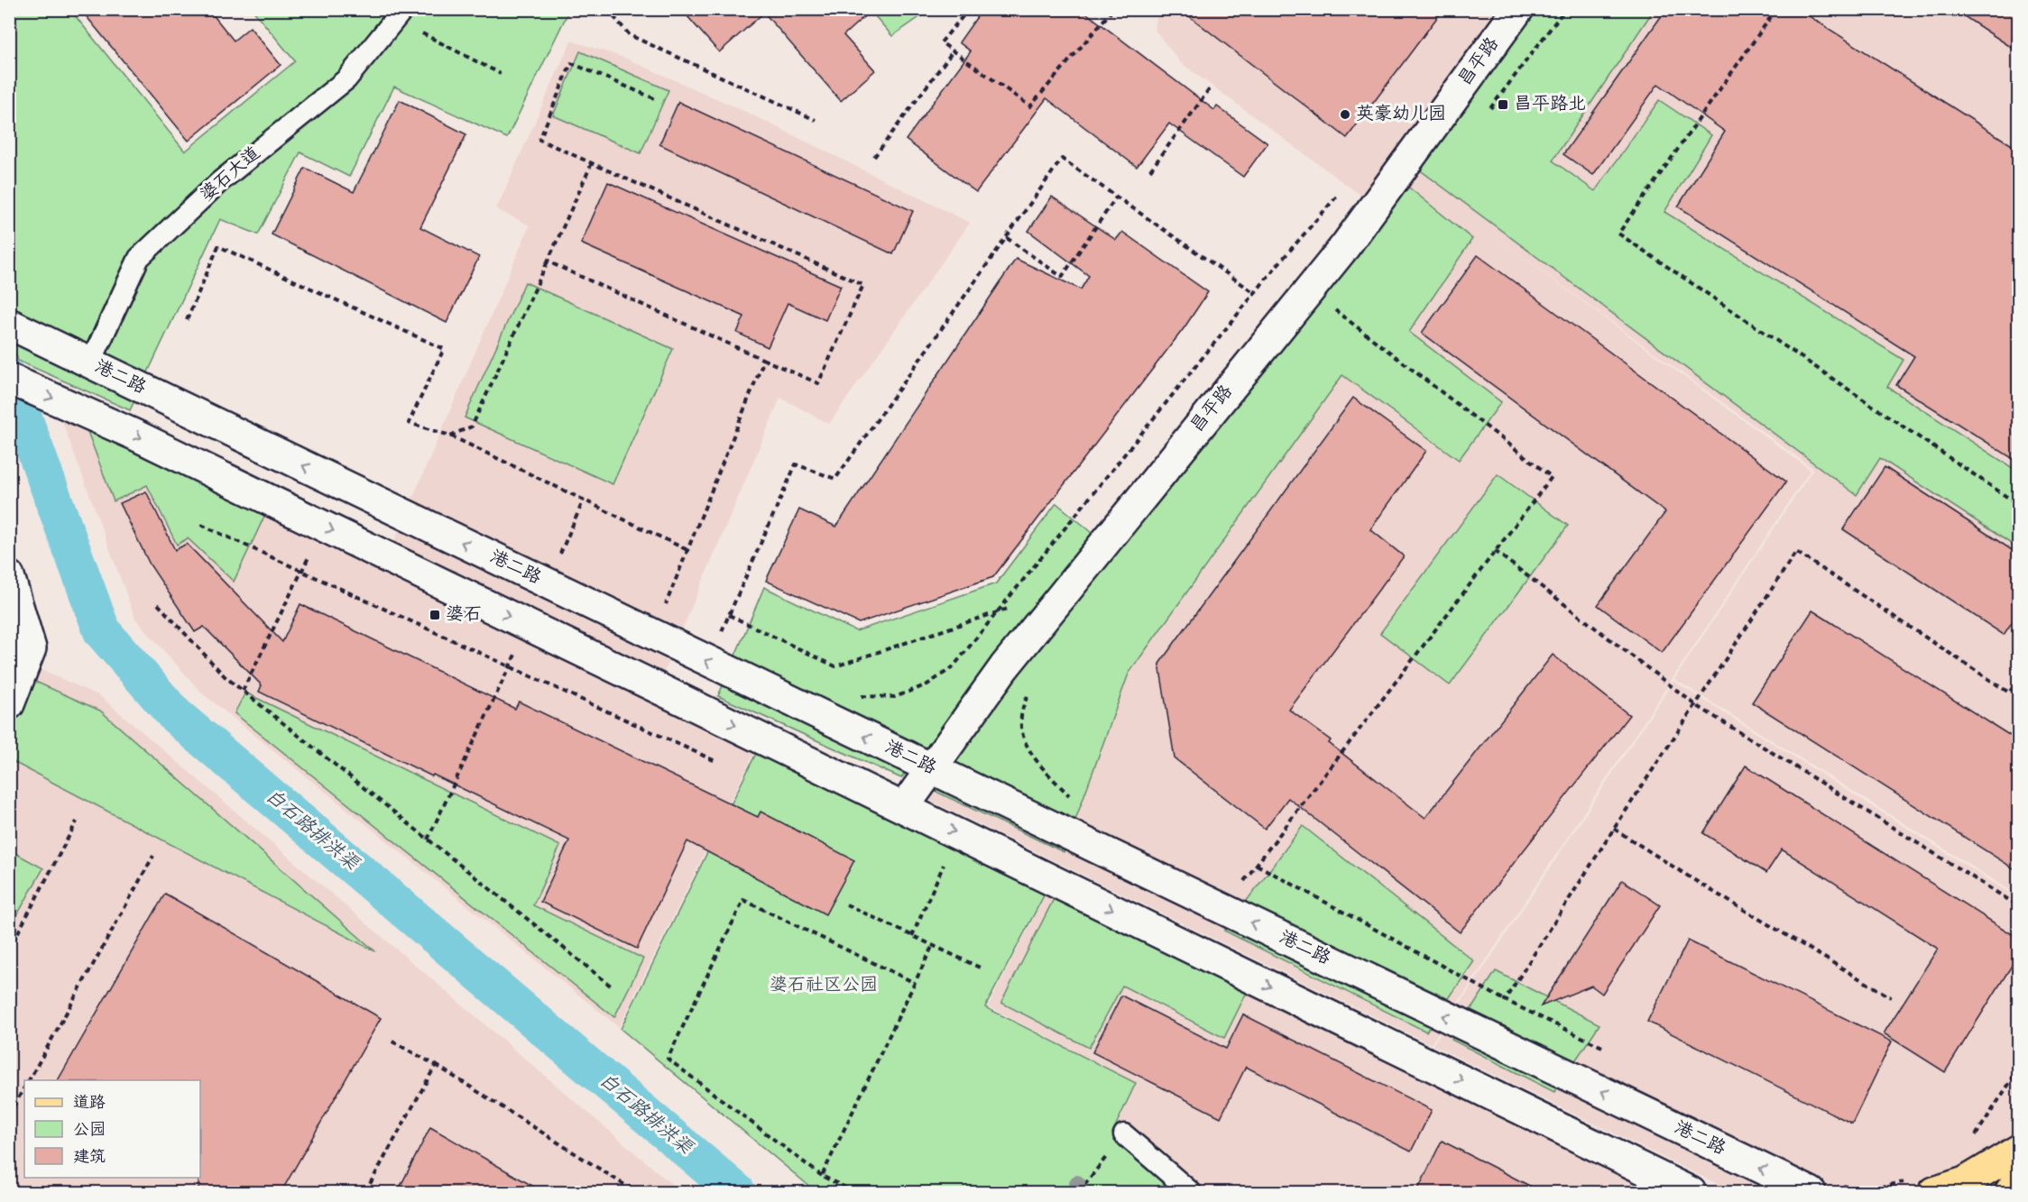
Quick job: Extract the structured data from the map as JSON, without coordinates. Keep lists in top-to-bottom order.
{
  "streets": {
    "street": ["昌平路", "港二路"],
    "lane": ["婆石大道"]
  },
  "crossings": [
    ["昌平路", "港二路"],
    ["婆石大道", "港二路"]
  ],
  "water": ["白石路排洪渠"],
  "parks": ["婆石社区公园"],
  "places": {
    "transit": ["昌平路北", "婆石"],
    "other": ["英豪幼儿园"]
  },
  "legend": ["道路", "公园", "建筑"]
}
